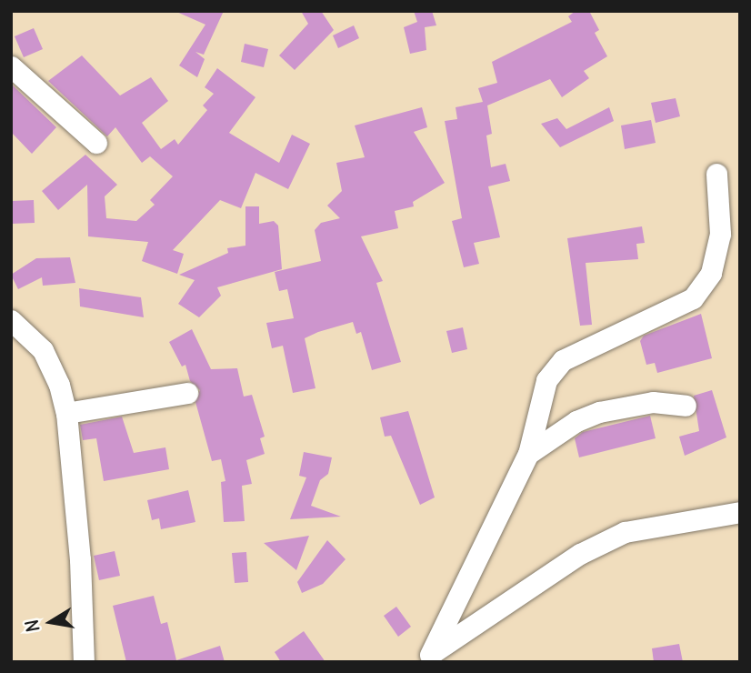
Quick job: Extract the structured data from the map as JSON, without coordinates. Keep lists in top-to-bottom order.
{
  "north": "left"
}
